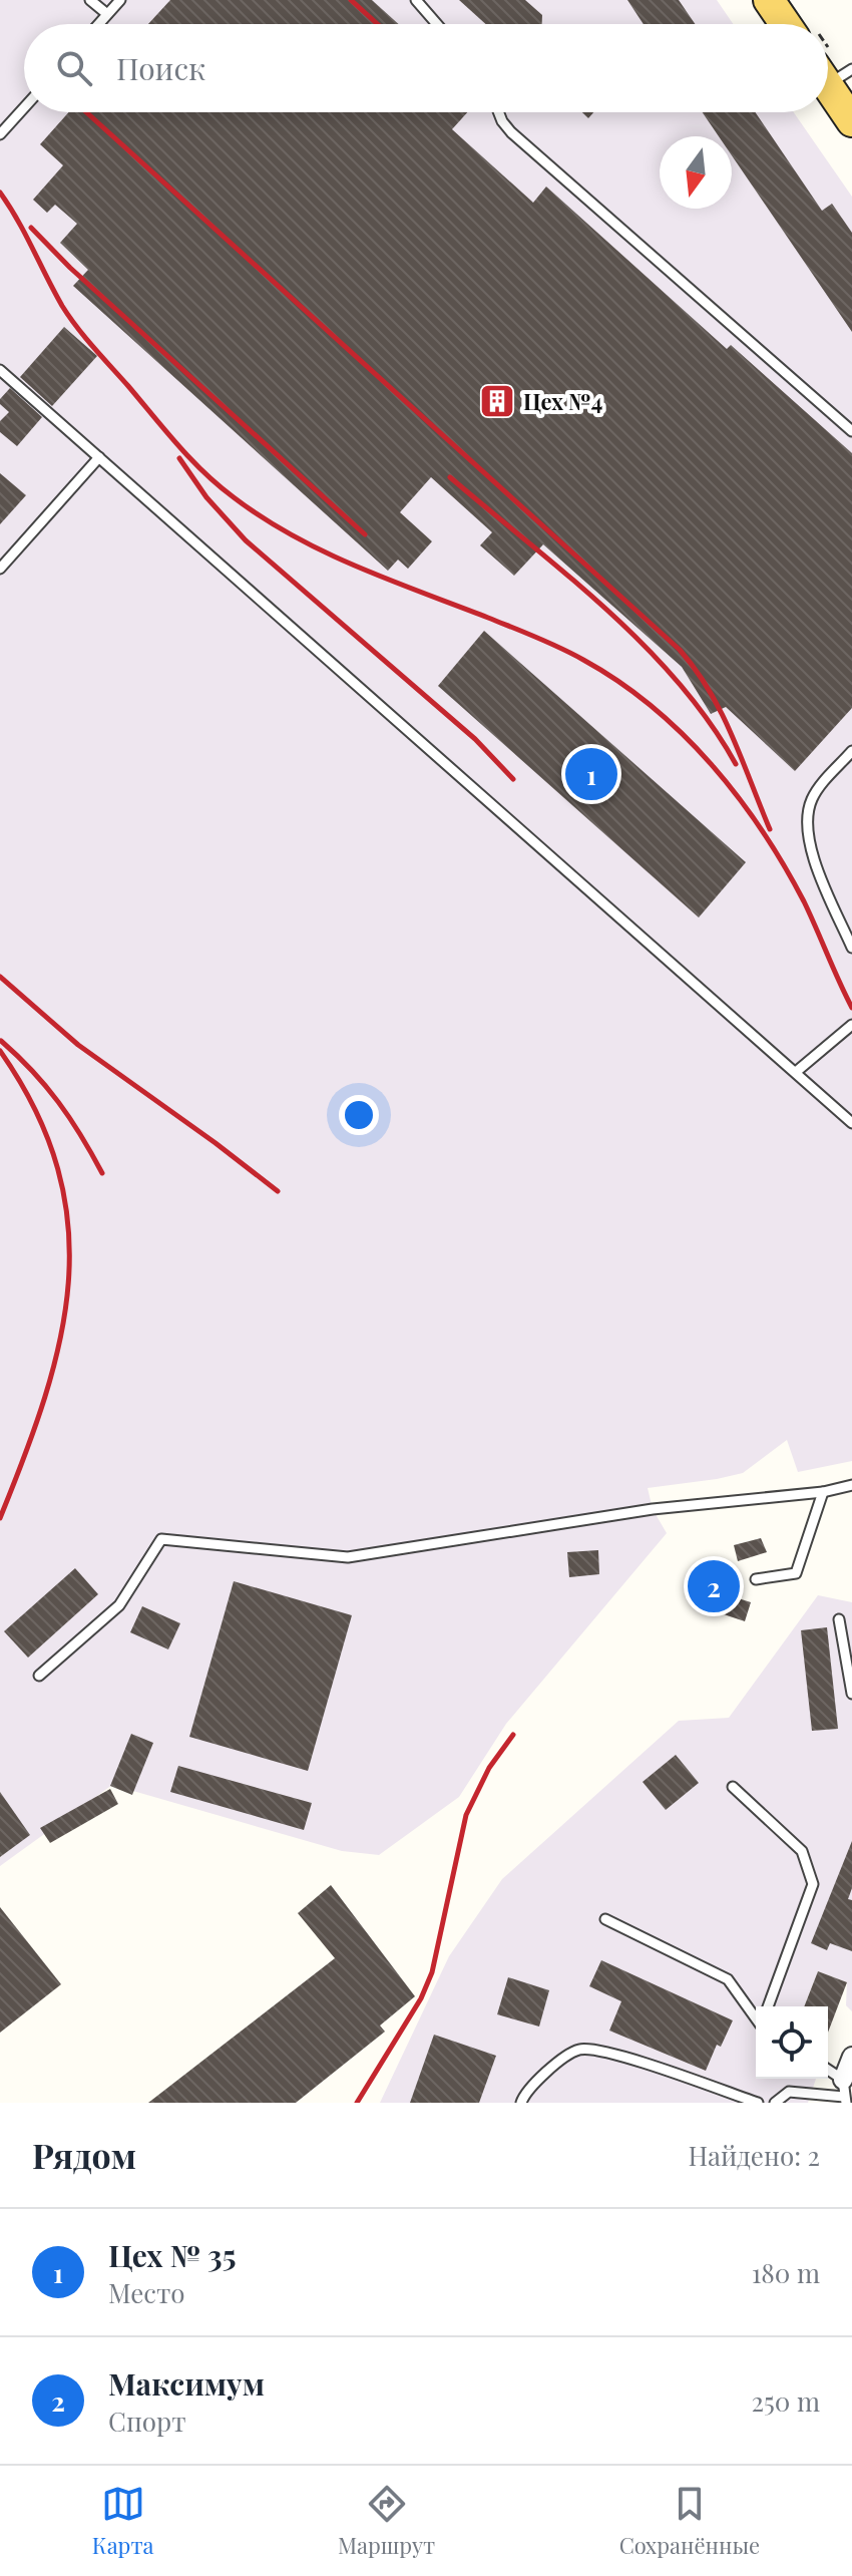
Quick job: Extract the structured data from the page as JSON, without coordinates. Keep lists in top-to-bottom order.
{
  "places": {
    "building": ["Цех №4"]
  },
  "north": "bottom",
  "page": {
    "search": "Поиск",
    "pins": ["1", "2"],
    "heading": ["Рядом", "Найдено: 2"],
    "list": [
      {
        "mark": "1",
        "name": "Цех № 35",
        "note": "Место",
        "value": "180 m"
      },
      {
        "mark": "2",
        "name": "Максимум",
        "note": "Спорт",
        "value": "250 m"
      }
    ],
    "nav": ["Карта", "Маршрут", "Сохранённые"]
  }
}
